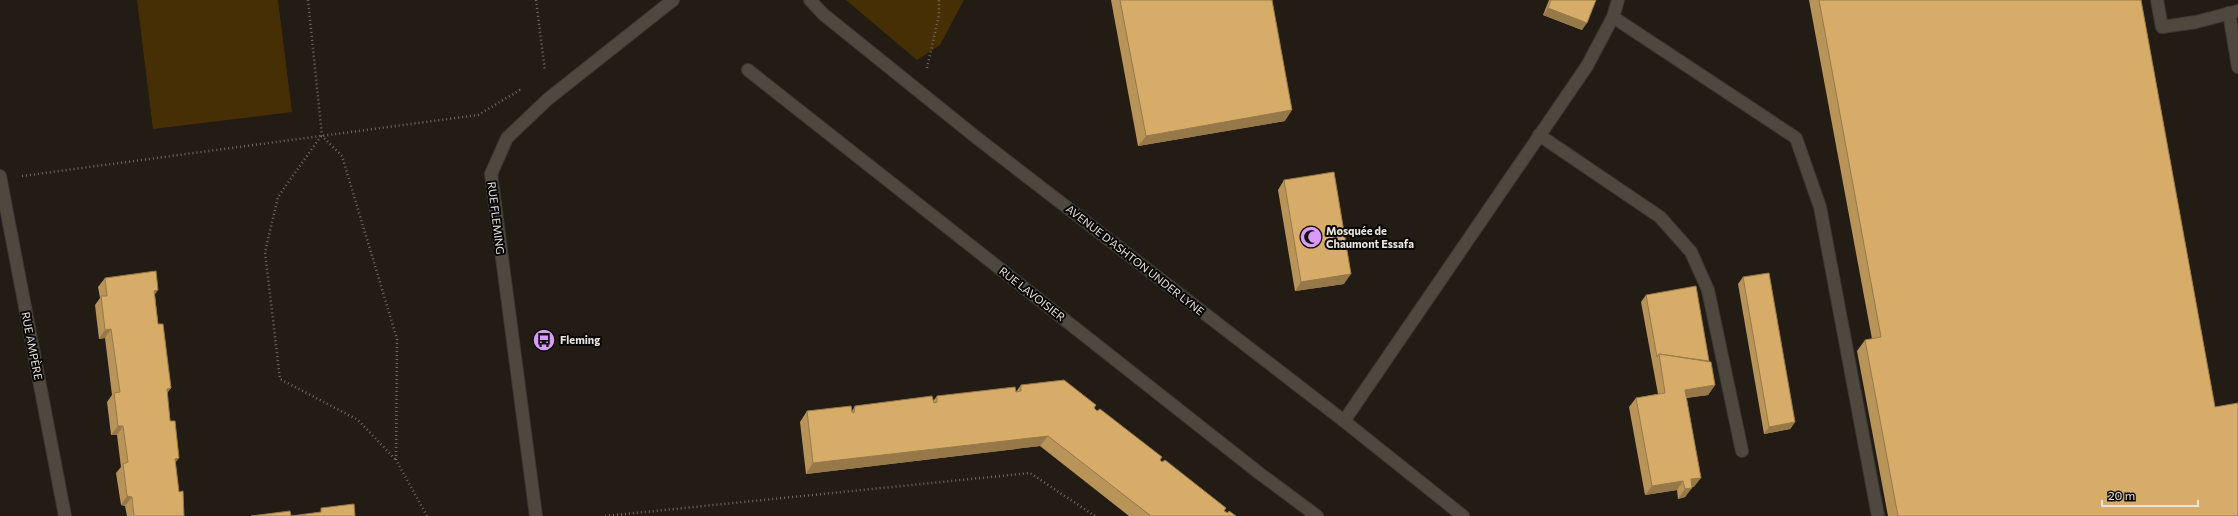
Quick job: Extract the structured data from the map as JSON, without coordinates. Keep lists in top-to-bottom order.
{
  "streets": {
    "street": [
      "RUE FLEMING",
      "AVENUE D'ASHTON UNDER LYNE",
      "RUE LAVOISIER",
      "RUE AMPÈRE"
    ]
  },
  "places": {
    "mosque": ["Mosquée de Chaumont Essafa"],
    "bus stop": ["Fleming"]
  },
  "scale_bar": "20 m"
}
